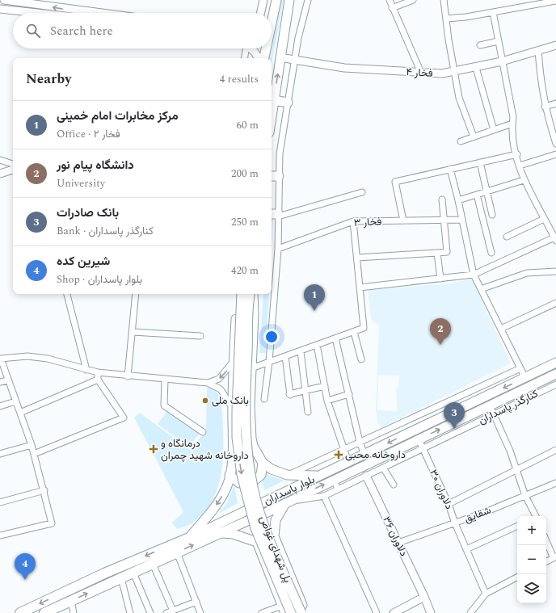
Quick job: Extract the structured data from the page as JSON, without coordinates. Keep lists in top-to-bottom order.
{
  "streets": {
    "highway": ["بلوار پاسداران"],
    "main road": ["پل شهدای غواص"],
    "street": [
      "فخار ۴",
      "فخار ۳",
      "کنارگذر پاسداران",
      "دلاوران ۳۰",
      "شقایق",
      "دلاوران ۳۶"
    ]
  },
  "crossings": [
    ["کنارگذر پاسداران", "دلاوران ۳۰"],
    ["کنارگذر پاسداران", "بلوار پاسداران"],
    ["کنارگذر پاسداران", "دلاوران ۳۶"],
    ["دلاوران ۳۰", "بلوار پاسداران"],
    ["دلاوران ۳۰", "شقایق"],
    ["شقایق", "دلاوران ۳۶"]
  ],
  "places": {
    "other": ["بانک ملی"],
    "health": ["درمانگاه و داروخانه شهید چمران", "داروخانه محبی"]
  },
  "page": {
    "search": "Search here",
    "heading": ["Nearby", "4 results"],
    "list": [
      {
        "mark": "1",
        "name": "مرکز مخابرات امام خمینی",
        "note": "Office · فخار ۲",
        "value": "60 m"
      },
      {
        "mark": "2",
        "name": "دانشگاه پیام نور",
        "note": "University",
        "value": "200 m"
      },
      {
        "mark": "3",
        "name": "بانک صادرات",
        "note": "Bank · کنارگذر پاسداران",
        "value": "250 m"
      },
      {
        "mark": "4",
        "name": "شیرین کده",
        "note": "Shop · بلوار پاسداران",
        "value": "420 m"
      }
    ],
    "pins": [
      "1",
      "2",
      "3",
      "4"
    ],
    "map_buttons": ["+", "−"]
  }
}
